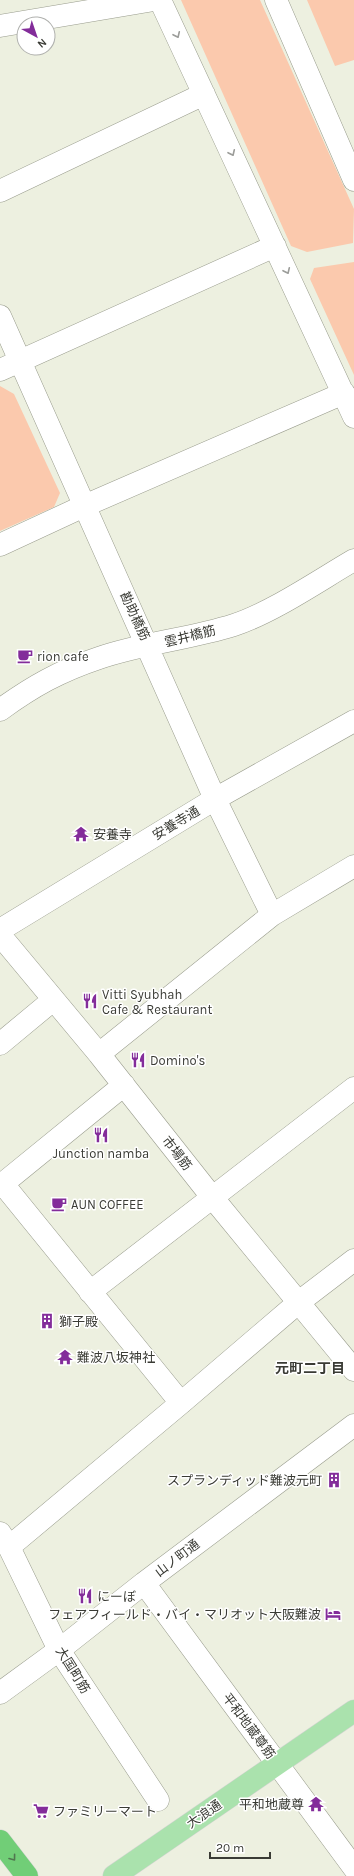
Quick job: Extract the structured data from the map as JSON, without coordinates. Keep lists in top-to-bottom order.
{
  "streets": {
    "main road": ["大浪通"],
    "street": [
      "勘助橋筋",
      "雲井橋筋",
      "安養寺通",
      "市場筋",
      "山ノ町通",
      "大国町筋",
      "平和地蔵尊筋"
    ]
  },
  "crossings": [
    ["勘助橋筋", "雲井橋筋"],
    ["勘助橋筋", "安養寺通"],
    ["山ノ町通", "大国町筋"],
    ["山ノ町通", "平和地蔵尊筋"],
    ["平和地蔵尊筋", "大浪通"]
  ],
  "districts": ["元町二丁目"],
  "places": {
    "cafe": ["rion cafe", "AUN COFFEE"],
    "temple": ["安養寺", "難波八坂神社", "平和地蔵尊"],
    "restaurant": [
      "Vitti Syubhah Cafe & Restaurant",
      "Domino's",
      "Junction namba",
      "にーぼ"
    ],
    "building": ["獅子殿", "スプランディッド難波元町"],
    "hotel": ["フェアフィールド・バイ・マリオット大阪難波"],
    "supermarket": ["ファミリーマート"]
  },
  "scale_bar": "20 m",
  "north": "bottom right"
}
